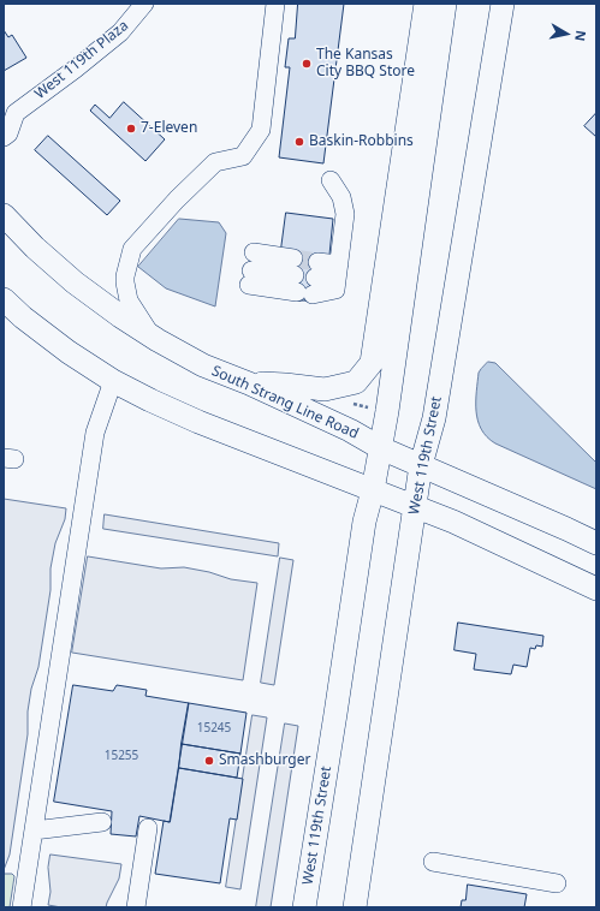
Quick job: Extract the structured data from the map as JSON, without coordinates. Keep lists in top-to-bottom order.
{
  "streets": {
    "main road": ["South Strang Line Road", "West 119th Street"],
    "street": ["West 119th Plaza"]
  },
  "crossings": [
    ["South Strang Line Road", "West 119th Street"]
  ],
  "places": [
    "The Kansas City BBQ Store",
    "7-Eleven",
    "Baskin-Robbins",
    "Smashburger"
  ],
  "house_numbers": ["15245", "15255"],
  "north": "right"
}
